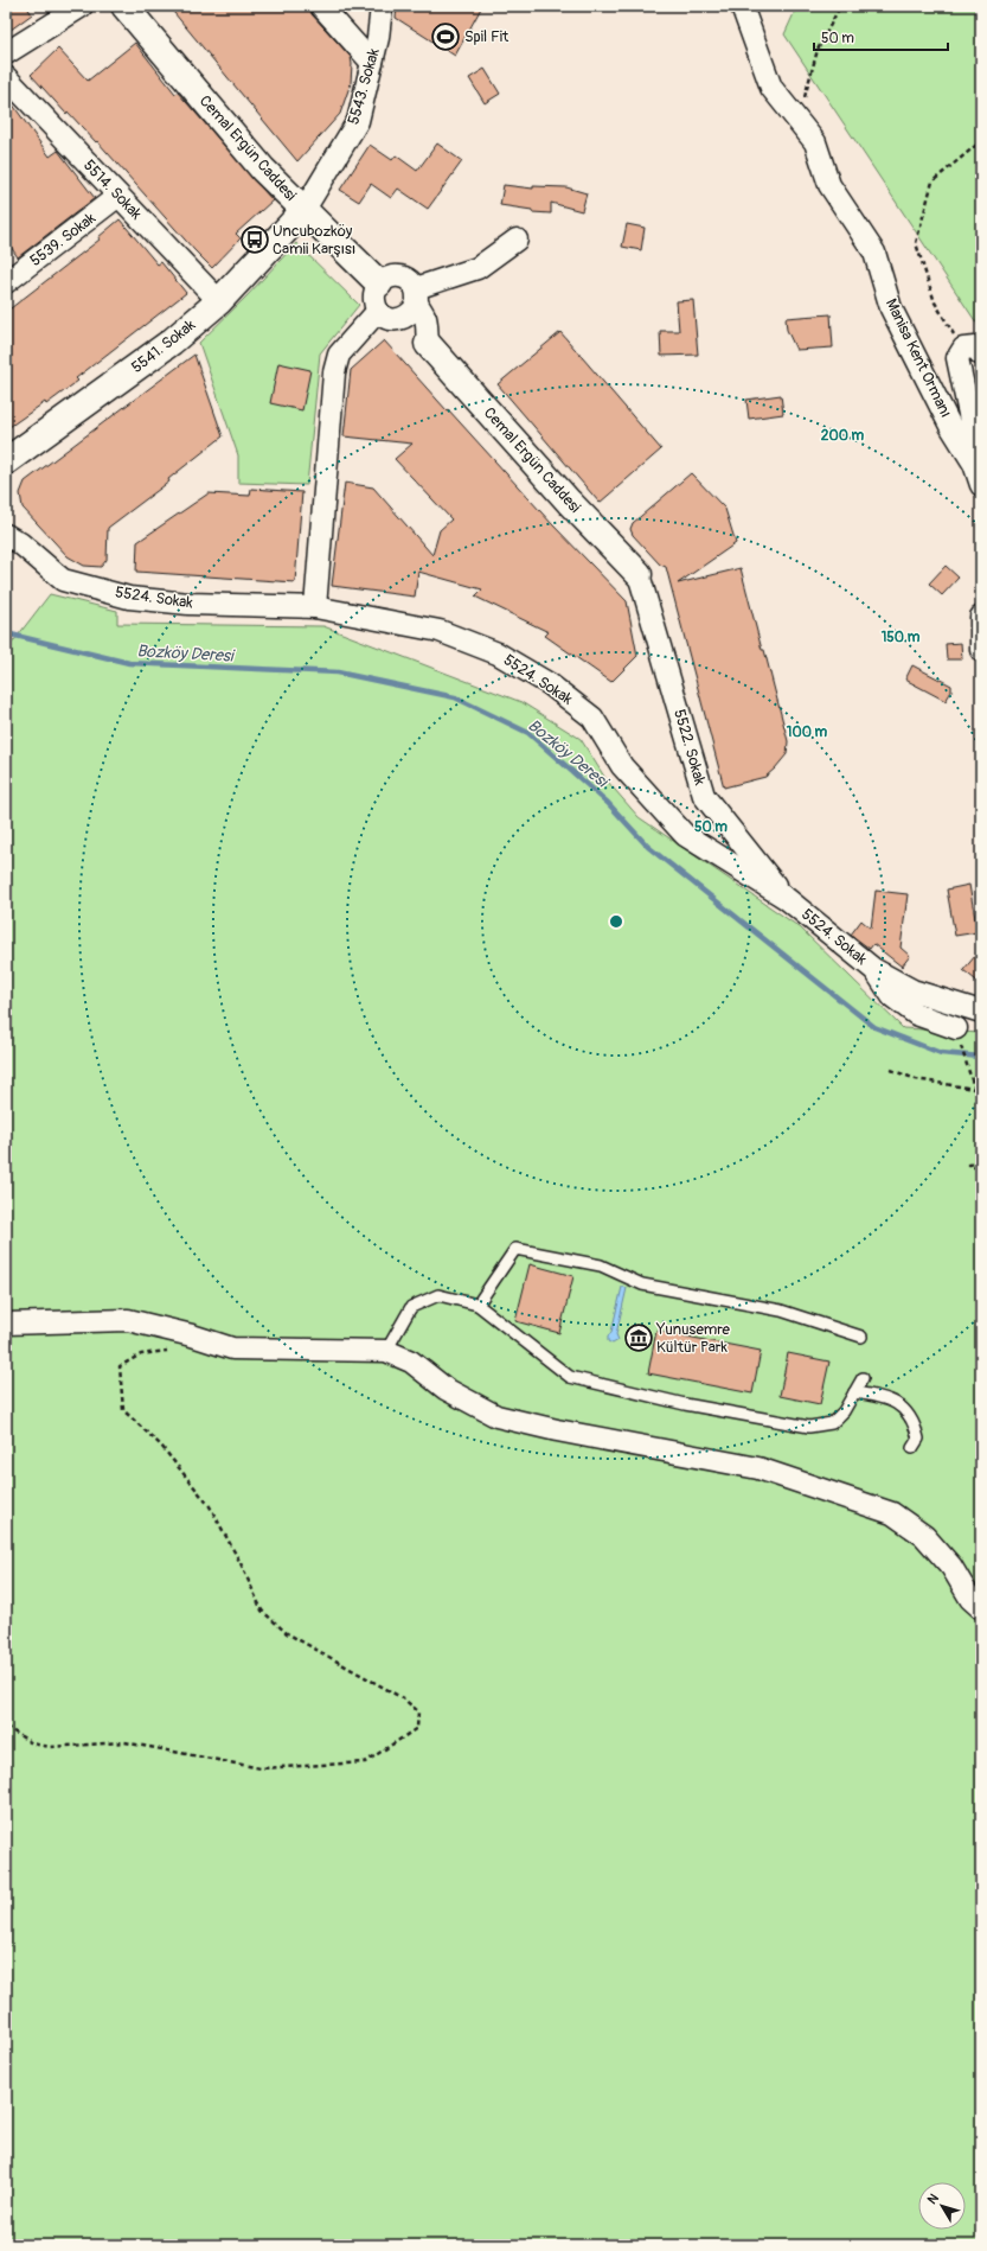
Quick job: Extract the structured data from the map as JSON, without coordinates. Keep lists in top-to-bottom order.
{
  "streets": {
    "street": [
      "5543. Sokak",
      "Cemal Ergün Caddesi",
      "5514. Sokak",
      "5539. Sokak",
      "5541. Sokak",
      "Manisa Kent Ormanı",
      "5524. Sokak",
      "5522. Sokak"
    ]
  },
  "crossings": [
    ["5543. Sokak", "Cemal Ergün Caddesi"],
    ["5543. Sokak", "5541. Sokak"],
    ["Cemal Ergün Caddesi", "5541. Sokak"],
    ["Cemal Ergün Caddesi", "5522. Sokak"],
    ["5514. Sokak", "5539. Sokak"],
    ["5514. Sokak", "5541. Sokak"],
    ["5524. Sokak", "5522. Sokak"]
  ],
  "water": ["Bozköy Deresi"],
  "places": {
    "sports": ["Spil Fit"],
    "bus stop": ["Uncubozköy Camii Karşısı"],
    "museum": ["Yunusemre Kültür Park"]
  },
  "scale_bar": "50 m",
  "north": "top left",
  "rings": [
    "200 m",
    "150 m",
    "100 m",
    "50 m"
  ]
}
